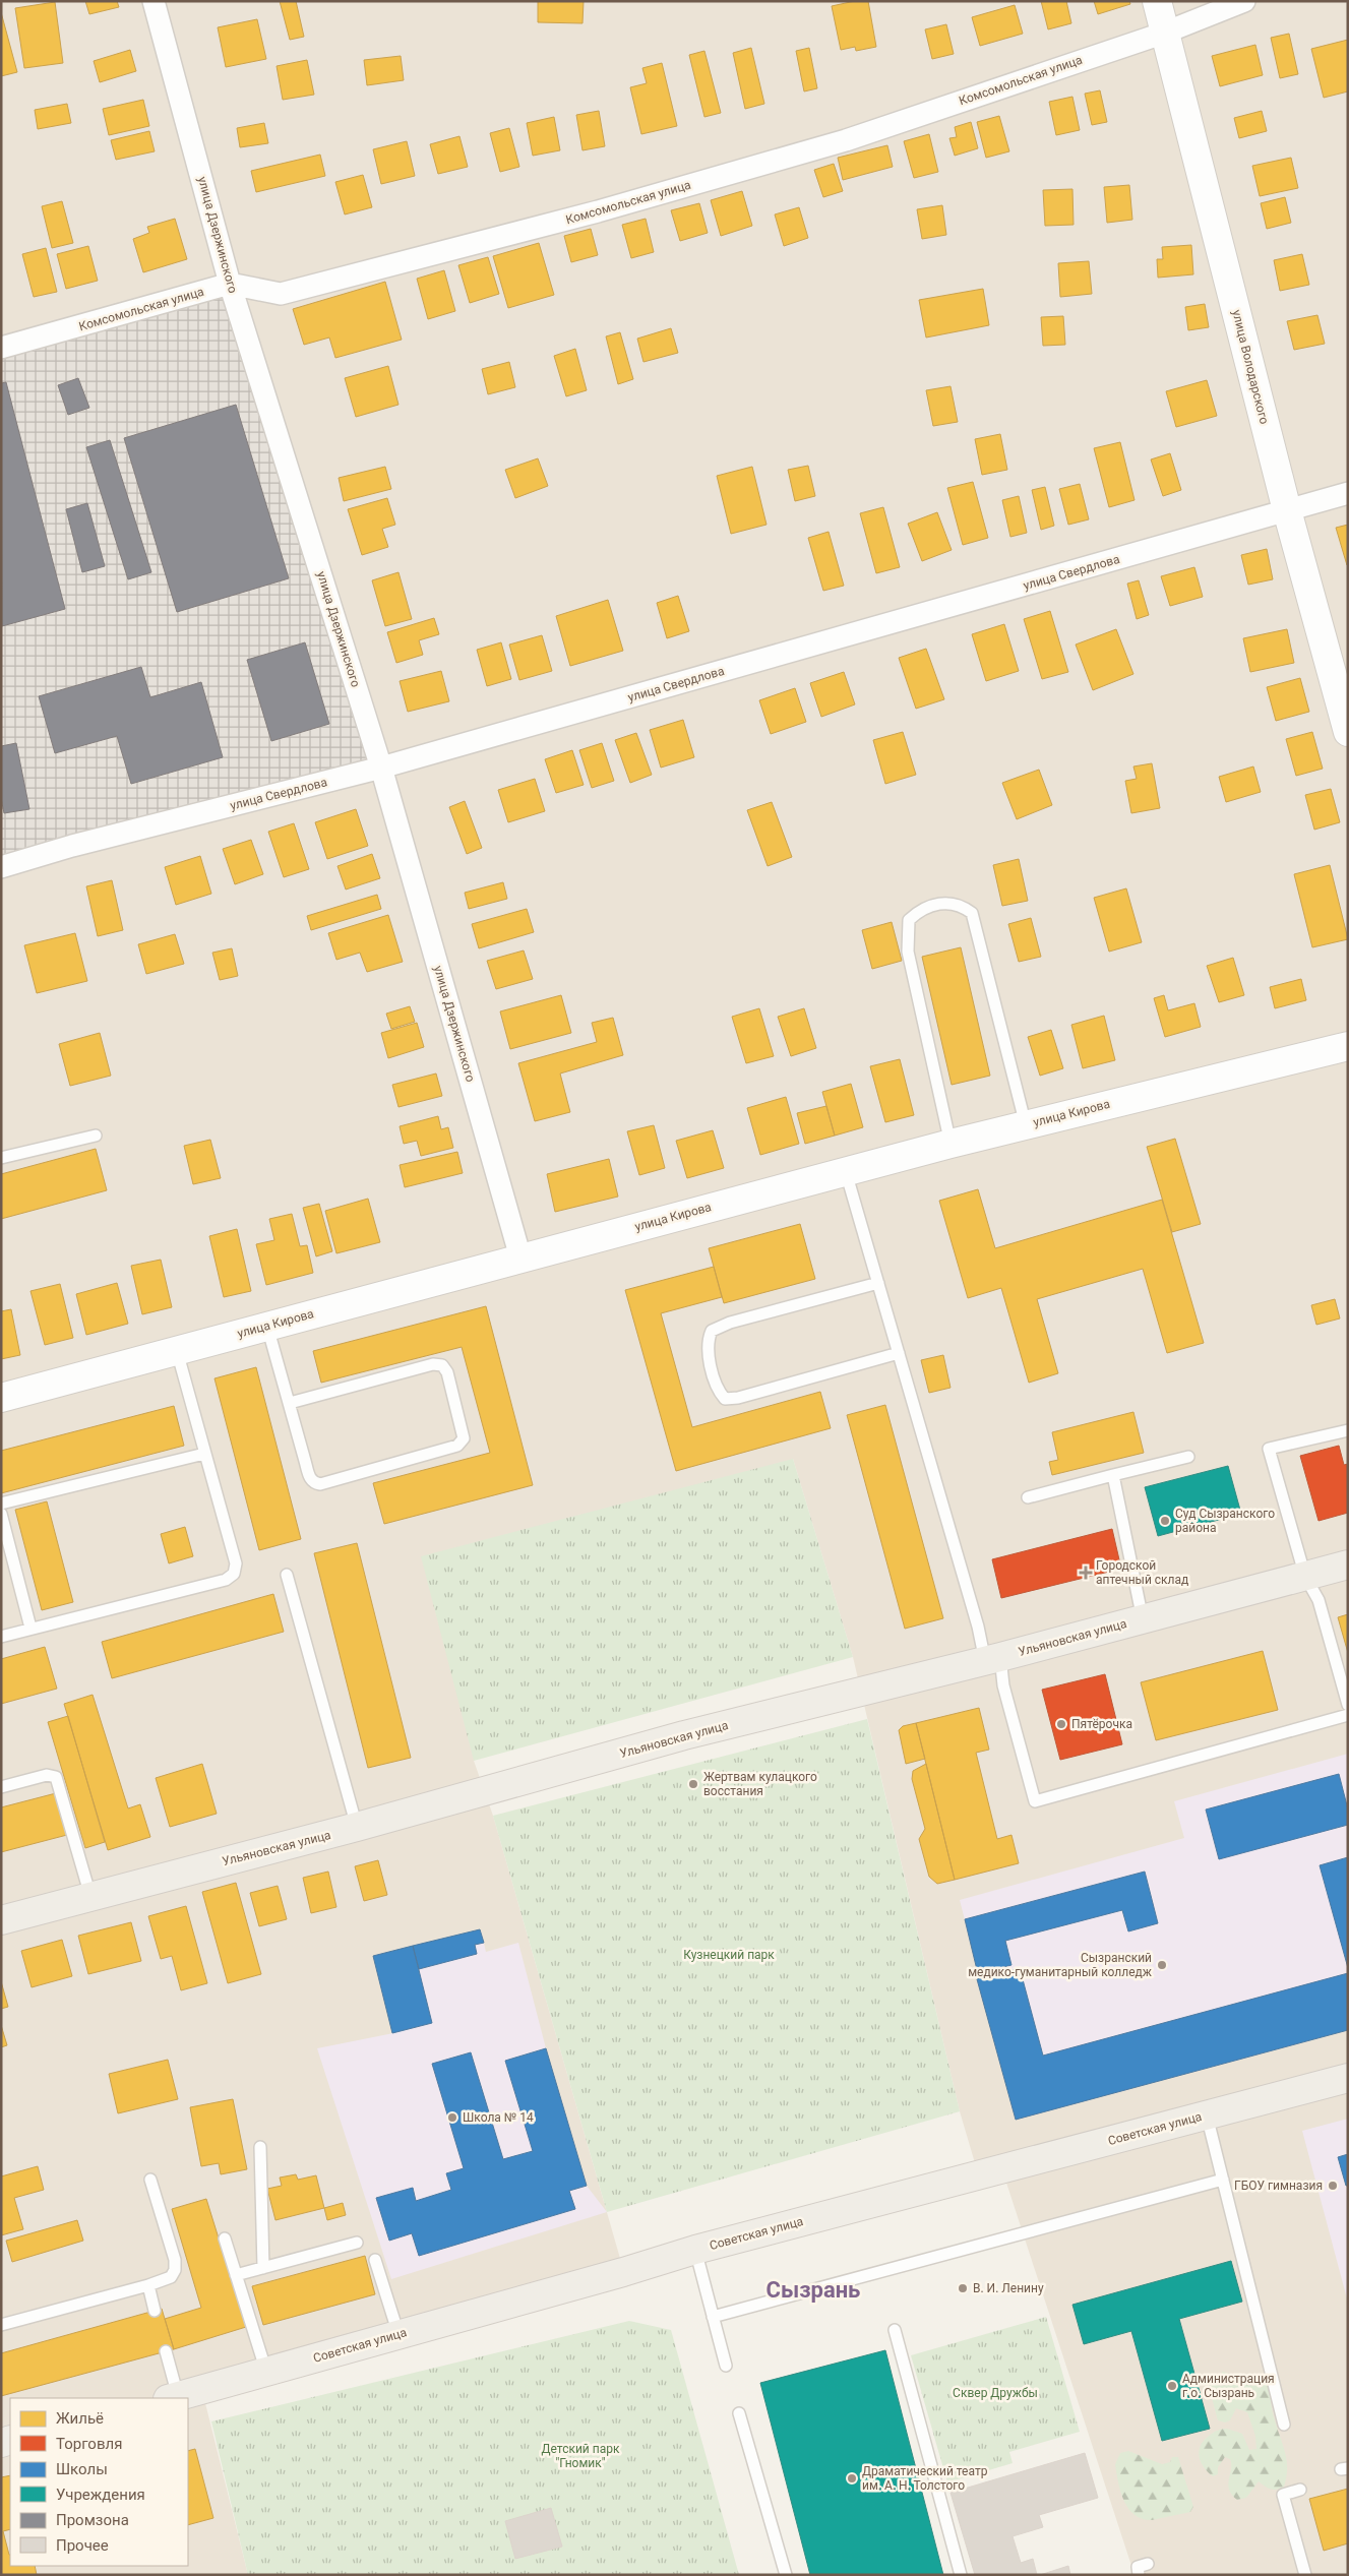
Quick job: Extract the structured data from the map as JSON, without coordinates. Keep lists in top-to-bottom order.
{
  "streets": {
    "main road": ["Ульяновская улица", "Советская улица"],
    "street": [
      "Комсомольская улица",
      "улица Дзержинского",
      "улица Володарского",
      "улица Свердлова",
      "улица Кирова"
    ]
  },
  "crossings": [
    ["Комсомольская улица", "улица Дзержинского"],
    ["Комсомольская улица", "улица Володарского"],
    ["улица Дзержинского", "улица Свердлова"],
    ["улица Дзержинского", "улица Кирова"],
    ["улица Володарского", "улица Свердлова"]
  ],
  "districts": ["Сызрань"],
  "parks": ["Кузнецкий парк", "Сквер Дружбы", "Детский парк \"Гномик\""],
  "places": {
    "other": [
      "Суд Сызранского района",
      "Пятёрочка",
      "Жертвам кулацкого восстания",
      "Сызранский медико-гуманитарный колледж",
      "Школа № 14",
      "ГБОУ гимназия",
      "В. И. Ленину",
      "Администрация г.о. Сызрань",
      "Драматический театр им. А. Н. Толстого"
    ],
    "health": ["Городской аптечный склад"]
  },
  "legend": [
    "Жильё",
    "Торговля",
    "Школы",
    "Учреждения",
    "Промзона",
    "Прочее"
  ]
}
